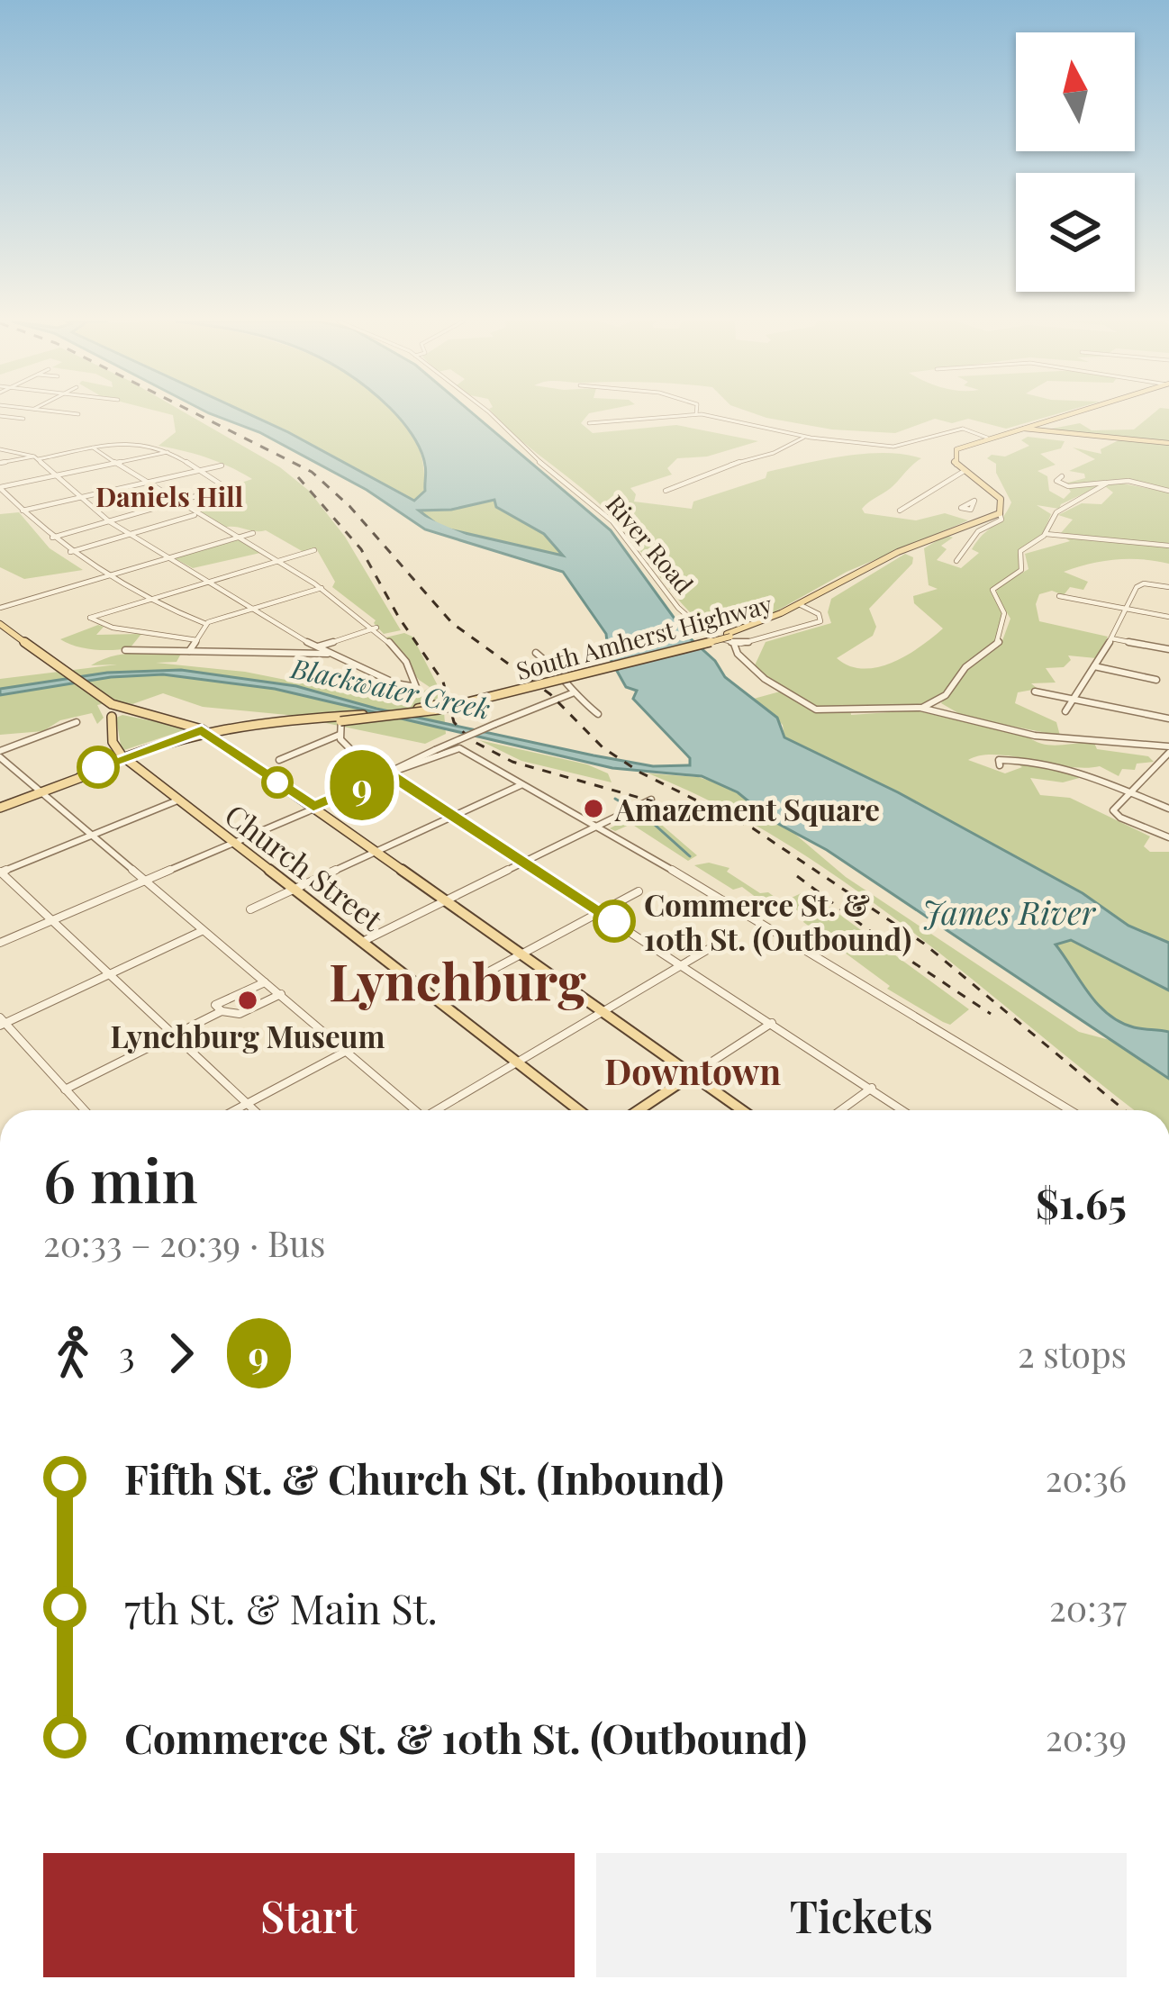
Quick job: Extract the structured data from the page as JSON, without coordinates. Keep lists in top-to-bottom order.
{
  "streets": {
    "main road": ["South Amherst Highway", "Church Street"],
    "street": ["River Road"]
  },
  "crossings": [
    ["River Road", "South Amherst Highway"]
  ],
  "districts": ["Daniels Hill", "Lynchburg", "Downtown"],
  "water": ["Blackwater Creek", "James River"],
  "places": ["Amazement Square", "Commerce St. & 10th St. (Outbound)", "Lynchburg Museum"],
  "lines": ["bus line 9"],
  "north": "top",
  "page": {
    "on_map": "9",
    "heading": ["6 min", "20:33 – 20:39 · Bus", "$1.65"],
    "legs": ["3", "9", "2 stops"],
    "list": [
      {
        "name": "Fifth St. & Church St. (Inbound)",
        "value": "20:36"
      },
      {
        "name": "7th St. & Main St.",
        "value": "20:37"
      },
      {
        "name": "Commerce St. & 10th St. (Outbound)",
        "value": "20:39"
      }
    ],
    "buttons": ["Start", "Tickets"]
  }
}
